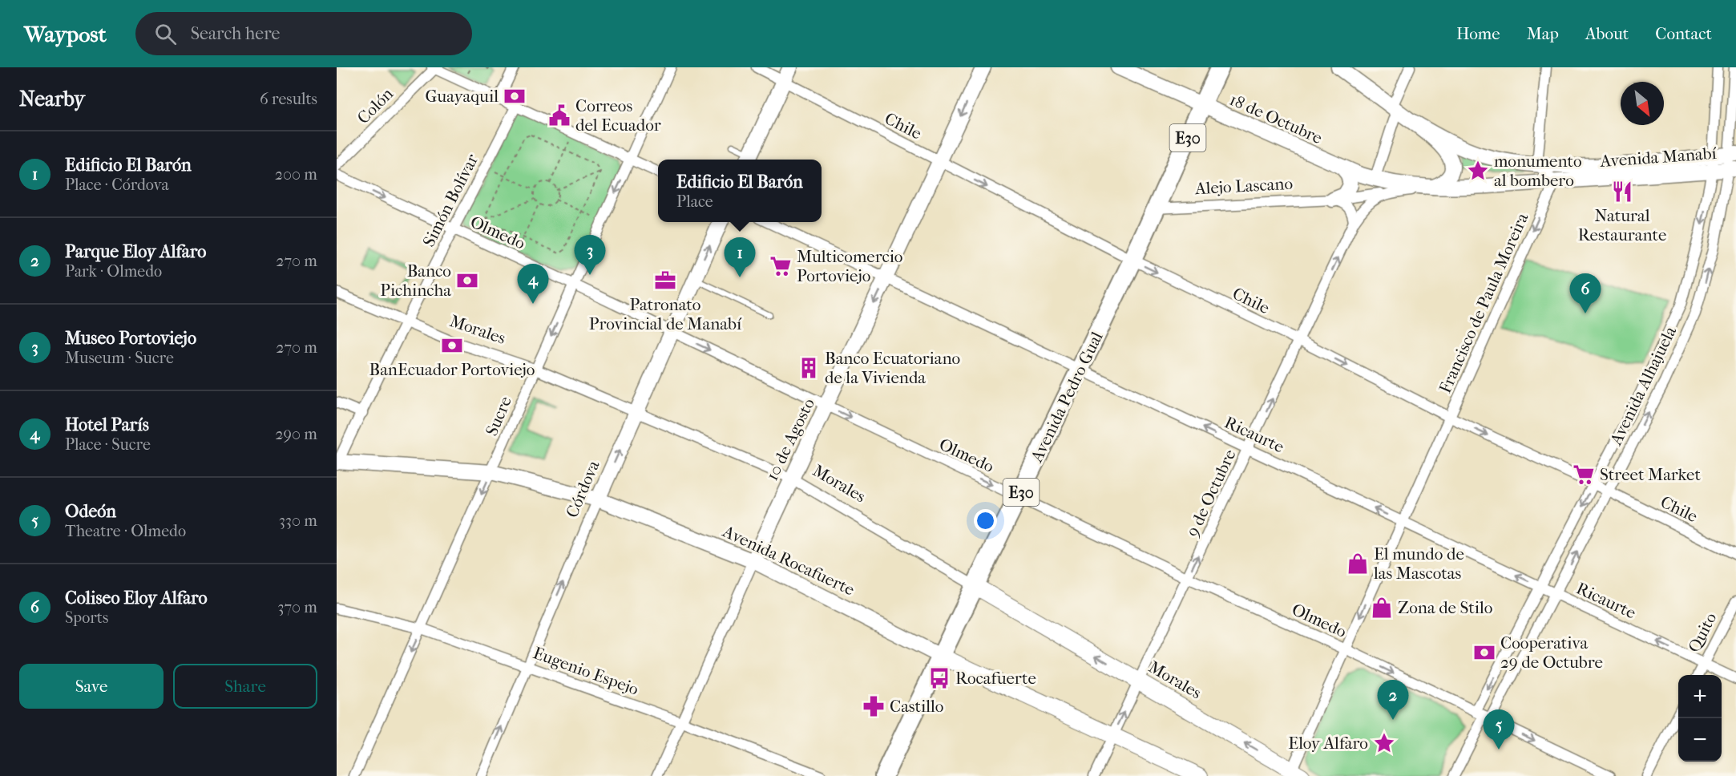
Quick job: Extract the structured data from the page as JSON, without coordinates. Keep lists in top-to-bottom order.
{
  "streets": {
    "highway": ["E30", "Avenida Pedro Gual"],
    "main road": ["Morales", "Avenida Rocafuerte"],
    "street": [
      "Colón",
      "18 de Octubre",
      "Chile",
      "Avenida Manabí",
      "Alejo Lascano",
      "Simón Bolívar",
      "Olmedo",
      "Francisco de Paula Moreira",
      "Avenida Alhajuela",
      "Sucre",
      "Ricaurte",
      "10 de Agosto",
      "Córdova",
      "9 de Octubre",
      "Quito",
      "Eugenio Espejo"
    ]
  },
  "crossings": [
    ["18 de Octubre", "Alejo Lascano"],
    ["18 de Octubre", "Avenida Pedro Gual"],
    ["Chile", "Francisco de Paula Moreira"],
    ["Chile", "Avenida Alhajuela"],
    ["Chile", "Avenida Pedro Gual"],
    ["Chile", "10 de Agosto"],
    ["Chile", "9 de Octubre"],
    ["Avenida Manabí", "Alejo Lascano"],
    ["Avenida Manabí", "Francisco de Paula Moreira"],
    ["Avenida Manabí", "Avenida Alhajuela"],
    ["Alejo Lascano", "Francisco de Paula Moreira"],
    ["Alejo Lascano", "Avenida Pedro Gual"],
    ["Alejo Lascano", "9 de Octubre"],
    ["Simón Bolívar", "Olmedo"],
    ["Simón Bolívar", "Morales"],
    ["Simón Bolívar", "Avenida Rocafuerte"],
    ["Olmedo", "Francisco de Paula Moreira"],
    ["Olmedo", "Avenida Alhajuela"],
    ["Olmedo", "Avenida Pedro Gual"],
    ["Olmedo", "Sucre"],
    ["Olmedo", "10 de Agosto"],
    ["Olmedo", "Córdova"],
    ["Olmedo", "9 de Octubre"],
    ["Francisco de Paula Moreira", "Morales"],
    ["Francisco de Paula Moreira", "Ricaurte"],
    ["Morales", "Avenida Pedro Gual"],
    ["Morales", "Sucre"],
    ["Morales", "10 de Agosto"],
    ["Morales", "Córdova"],
    ["Morales", "9 de Octubre"],
    ["Avenida Alhajuela", "Ricaurte"],
    ["Avenida Pedro Gual", "Ricaurte"],
    ["Avenida Pedro Gual", "Avenida Rocafuerte"],
    ["Sucre", "Avenida Rocafuerte"],
    ["Sucre", "Eugenio Espejo"],
    ["Ricaurte", "10 de Agosto"],
    ["Ricaurte", "9 de Octubre"],
    ["Ricaurte", "Quito"],
    ["10 de Agosto", "Avenida Rocafuerte"],
    ["10 de Agosto", "Eugenio Espejo"],
    ["Córdova", "Avenida Rocafuerte"],
    ["Córdova", "Eugenio Espejo"],
    ["9 de Octubre", "Avenida Rocafuerte"]
  ],
  "one_way": [
    "Chile",
    "Olmedo",
    "Francisco de Paula Moreira",
    "Sucre",
    "Ricaurte",
    "Córdova",
    "9 de Octubre"
  ],
  "places": {
    "bank": [
      "Guayaquil",
      "Banco Pichincha",
      "BanEcuador Portoviejo",
      "Cooperativa 29 de Octubre"
    ],
    "public building": ["Correos del Ecuador"],
    "place": ["monumento al bombero", "Eloy Alfaro"],
    "restaurant": ["Natural Restaurante"],
    "supermarket": ["Multicomercio Portoviejo", "Street Market"],
    "office": ["Patronato Provincial de Manabí"],
    "building": ["Banco Ecuatoriano de la Vivienda"],
    "shop": ["El mundo de las Mascotas", "Zona de Stilo"],
    "bus stop": ["Rocafuerte"],
    "pharmacy": ["Castillo"]
  },
  "north": "bottom right",
  "page": {
    "header": "Waypost",
    "search": "Search here",
    "nav": [
      "Home",
      "Map",
      "About",
      "Contact"
    ],
    "heading": ["Nearby", "6 results"],
    "list": [
      {
        "mark": "1",
        "name": "Edificio El Barón",
        "note": "Place · Córdova",
        "value": "200 m"
      },
      {
        "mark": "2",
        "name": "Parque Eloy Alfaro",
        "note": "Park · Olmedo",
        "value": "270 m"
      },
      {
        "mark": "3",
        "name": "Museo Portoviejo",
        "note": "Museum · Sucre",
        "value": "270 m"
      },
      {
        "mark": "4",
        "name": "Hotel París",
        "note": "Place · Sucre",
        "value": "290 m"
      },
      {
        "mark": "5",
        "name": "Odeón",
        "note": "Theatre · Olmedo",
        "value": "330 m"
      },
      {
        "mark": "6",
        "name": "Coliseo Eloy Alfaro",
        "note": "Sports",
        "value": "370 m"
      }
    ],
    "popup": ["Edificio El Barón", "Place"],
    "pins": [
      "3",
      "1",
      "4",
      "6",
      "2",
      "5"
    ],
    "buttons": ["Save", "Share"],
    "map_buttons": ["+", "−"]
  }
}
